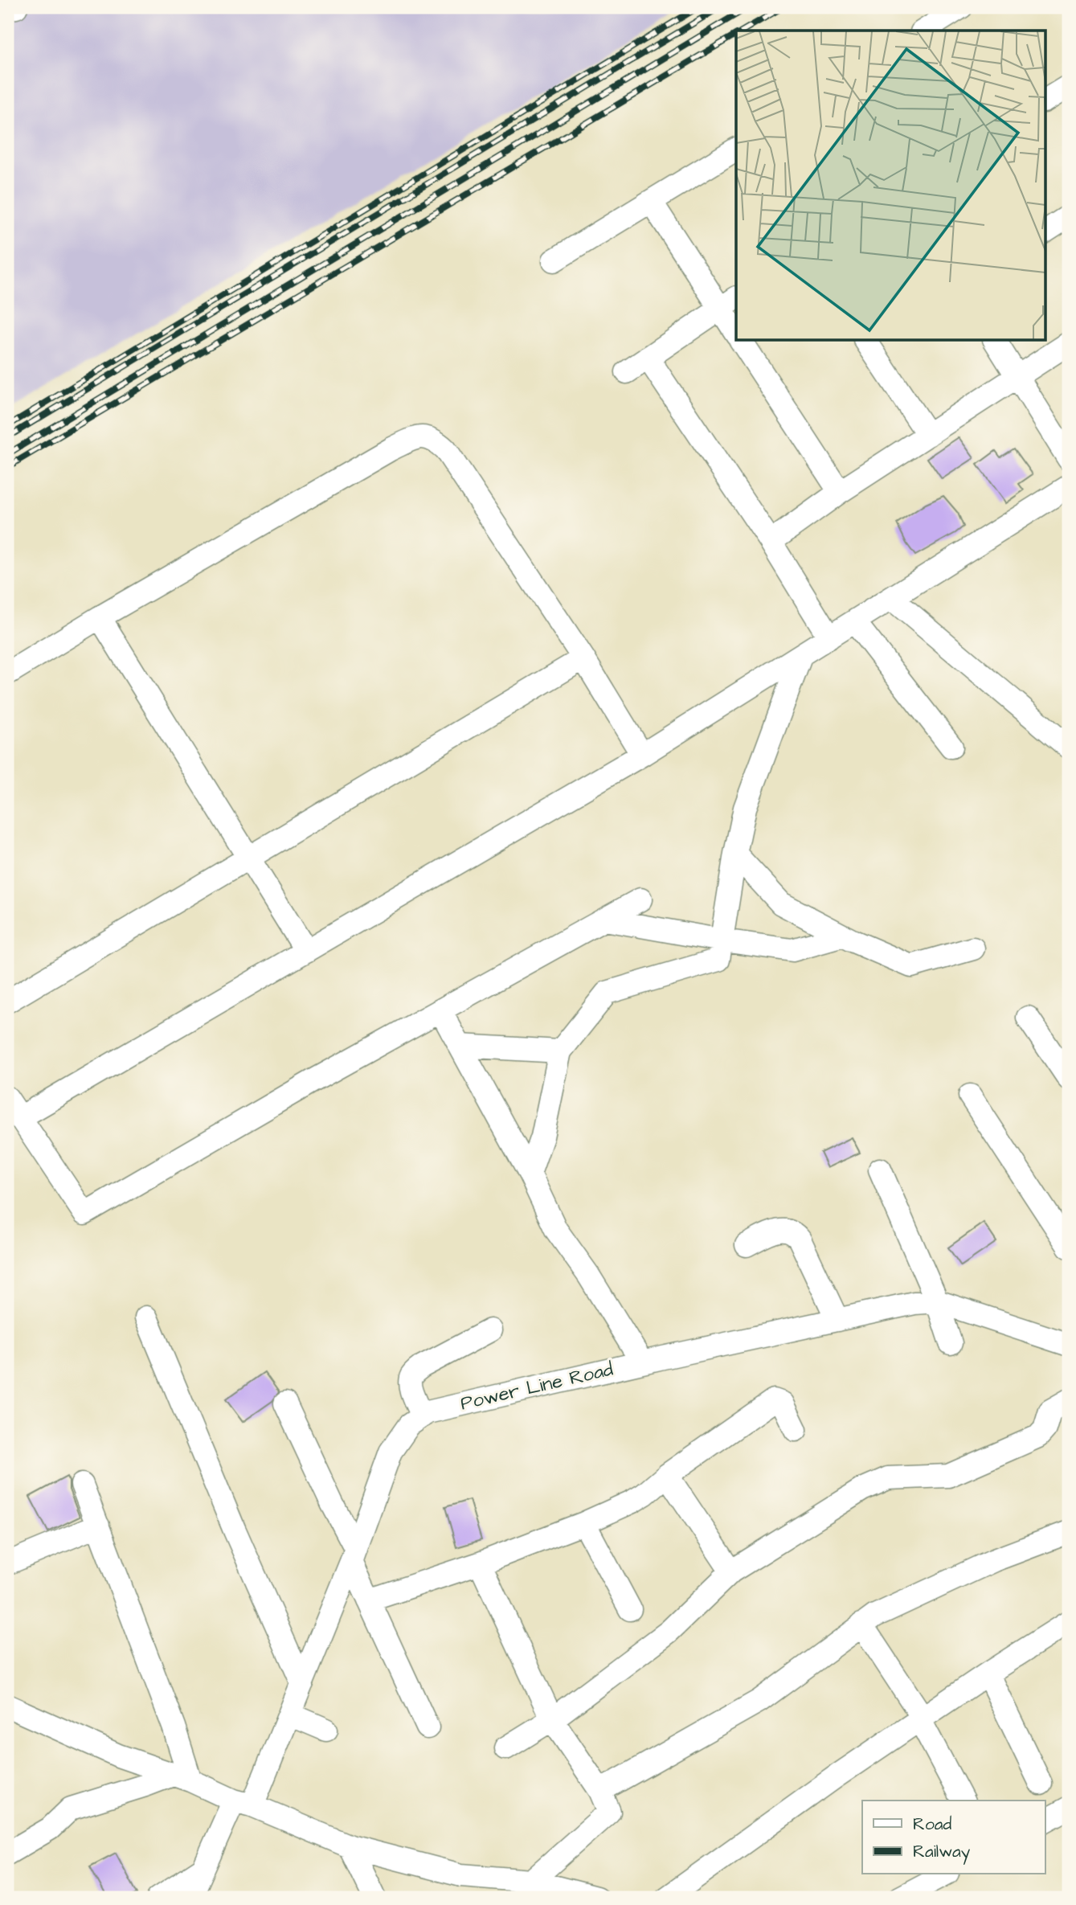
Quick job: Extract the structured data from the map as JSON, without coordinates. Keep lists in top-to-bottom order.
{
  "streets": {
    "street": ["Power Line Road"]
  },
  "legend": ["Road", "Railway"]
}
